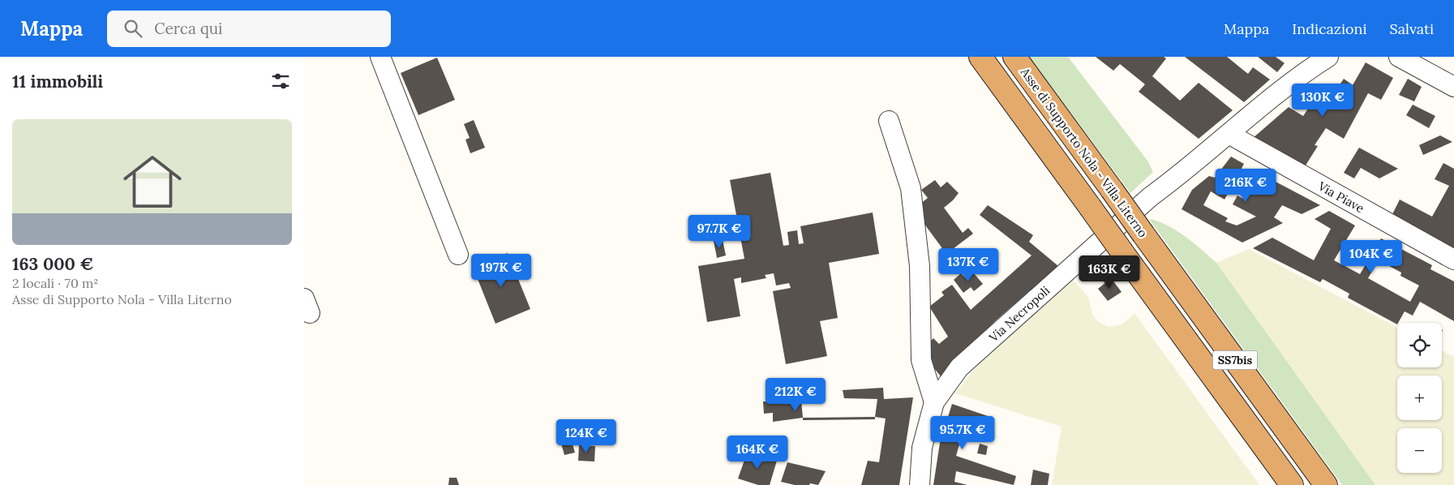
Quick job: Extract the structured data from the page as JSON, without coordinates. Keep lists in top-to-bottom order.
{
  "streets": {
    "highway": ["Asse di Supporto Nola - Villa Literno", "SS7bis"],
    "street": ["Via Piave", "Via Necropoli"]
  },
  "crossings": [
    ["Via Piave", "Via Necropoli"]
  ],
  "page": {
    "header": "Mappa",
    "search": "Cerca qui",
    "nav": ["Mappa", "Indicazioni", "Salvati"],
    "heading": "11 immobili",
    "price": [
      "130K €",
      "216K €",
      "97.7K €",
      "104K €",
      "137K €",
      "197K €",
      "163K €",
      "212K €",
      "95.7K €",
      "124K €",
      "164K €"
    ],
    "list": [
      {
        "name": "163 000 €",
        "note": "2 locali · 70 m² · Asse di Supporto Nola - Villa Literno"
      }
    ],
    "map_buttons": ["+", "−"]
  }
}
